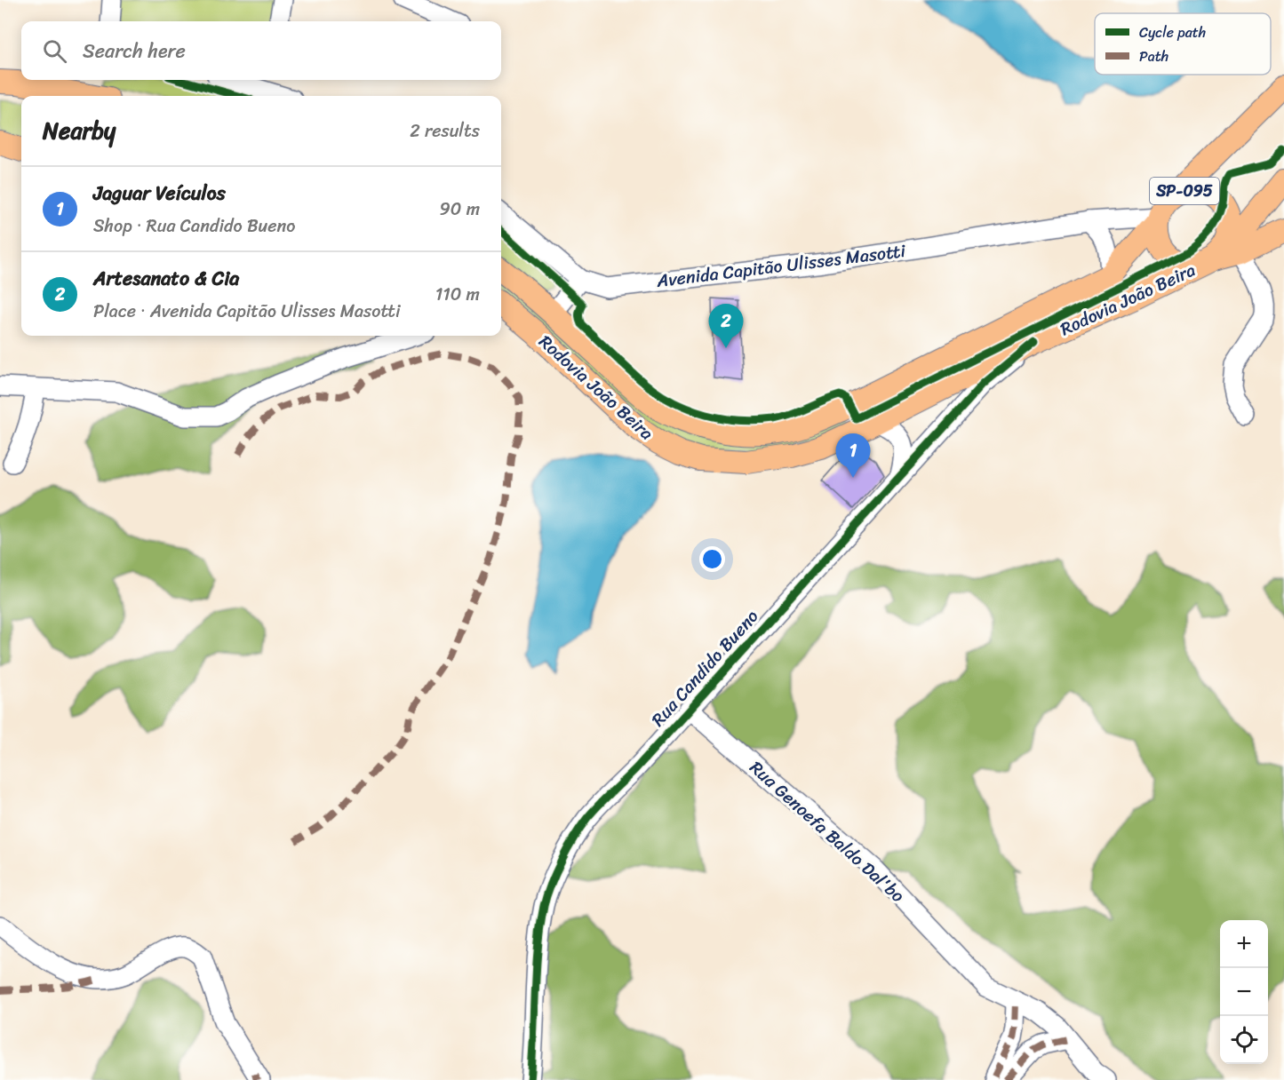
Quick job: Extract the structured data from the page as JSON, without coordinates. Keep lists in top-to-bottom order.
{
  "streets": {
    "main road": ["SP-095", "Rodovia João Beira"],
    "street": ["Avenida Capitão Ulisses Masotti", "Rua Candido Bueno", "Rua Genoefa Baldo Dal'bo"]
  },
  "crossings": [
    ["SP-095", "Avenida Capitão Ulisses Masotti"],
    ["SP-095", "Rodovia João Beira"],
    ["Avenida Capitão Ulisses Masotti", "Rodovia João Beira"],
    ["Rodovia João Beira", "Rua Candido Bueno"],
    ["Rua Candido Bueno", "Rua Genoefa Baldo Dal'bo"]
  ],
  "legend": ["Cycle path", "Path"],
  "page": {
    "search": "Search here",
    "heading": ["Nearby", "2 results"],
    "list": [
      {
        "mark": "1",
        "name": "Jaguar Veículos",
        "note": "Shop · Rua Candido Bueno",
        "value": "90 m"
      },
      {
        "mark": "2",
        "name": "Artesanato & Cia",
        "note": "Place · Avenida Capitão Ulisses Masotti",
        "value": "110 m"
      }
    ],
    "pins": ["2", "1"],
    "map_buttons": ["+", "−"]
  }
}
